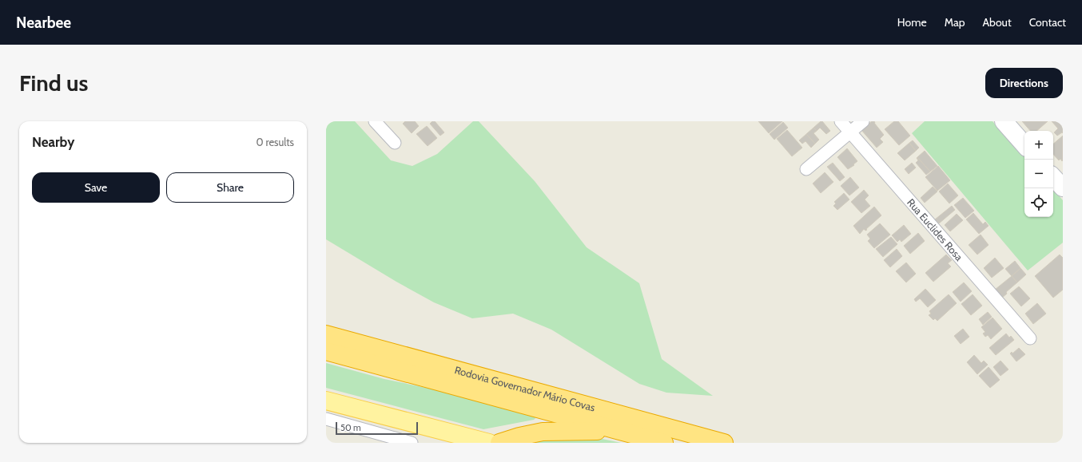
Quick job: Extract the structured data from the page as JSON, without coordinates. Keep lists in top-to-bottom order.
{
  "streets": {
    "highway": ["Rodovia Governador Mário Covas"],
    "street": ["Rua Euclides Rosa"]
  },
  "scale_bar": "50 m",
  "page": {
    "header": "Nearbee",
    "nav": [
      "Home",
      "Map",
      "About",
      "Contact"
    ],
    "buttons": [
      "Directions",
      ["Save", "Share"]
    ],
    "title": "Find us",
    "heading": ["Nearby", "0 results"],
    "map_buttons": ["+", "−"],
    "scale": "50 m"
  }
}
